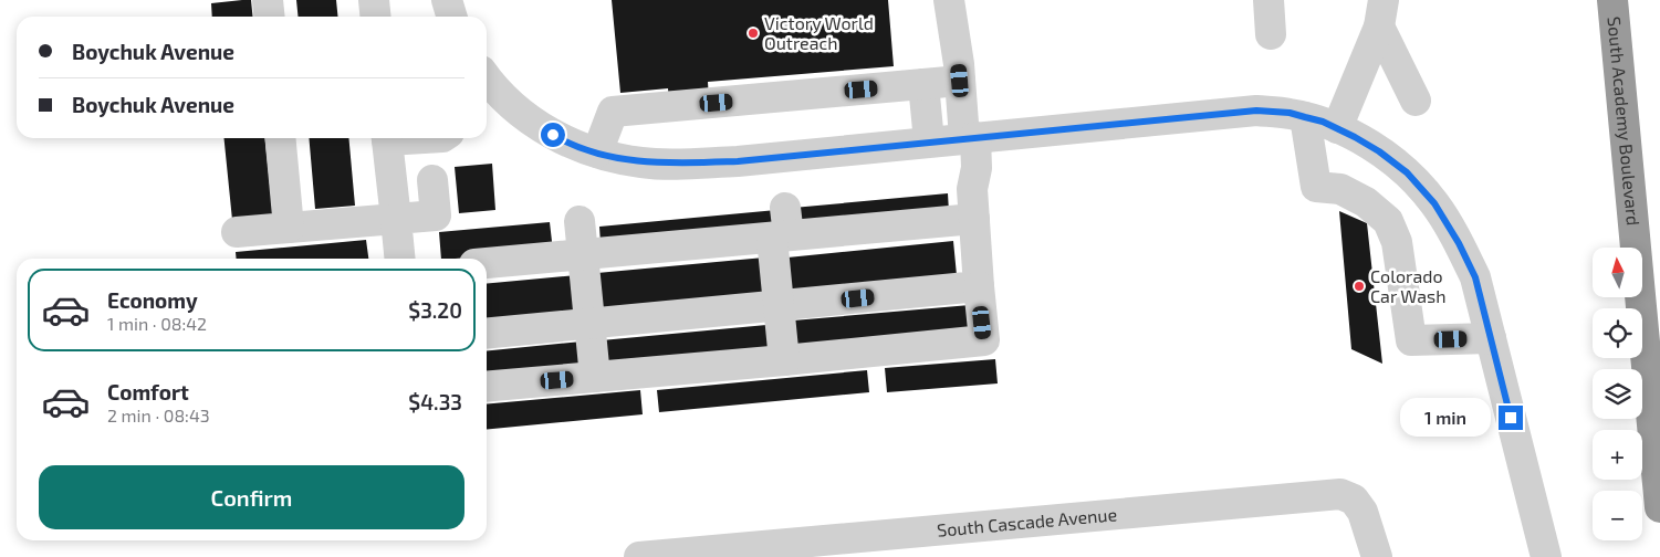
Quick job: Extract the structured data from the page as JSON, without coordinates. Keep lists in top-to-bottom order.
{
  "streets": {
    "highway": ["South Academy Boulevard"],
    "street": ["South Cascade Avenue"]
  },
  "places": ["Victory World Outreach", "Colorado Car Wash"],
  "north": "top",
  "page": {
    "banner": ["Boychuk Avenue", "Boychuk Avenue"],
    "map_buttons": ["+", "−"],
    "list": [
      {
        "name": "Economy",
        "note": "1 min · 08:42",
        "value": "$3.20"
      },
      {
        "name": "Comfort",
        "note": "2 min · 08:43",
        "value": "$4.33"
      }
    ],
    "bubble": "1 min",
    "buttons": "Confirm"
  }
}
